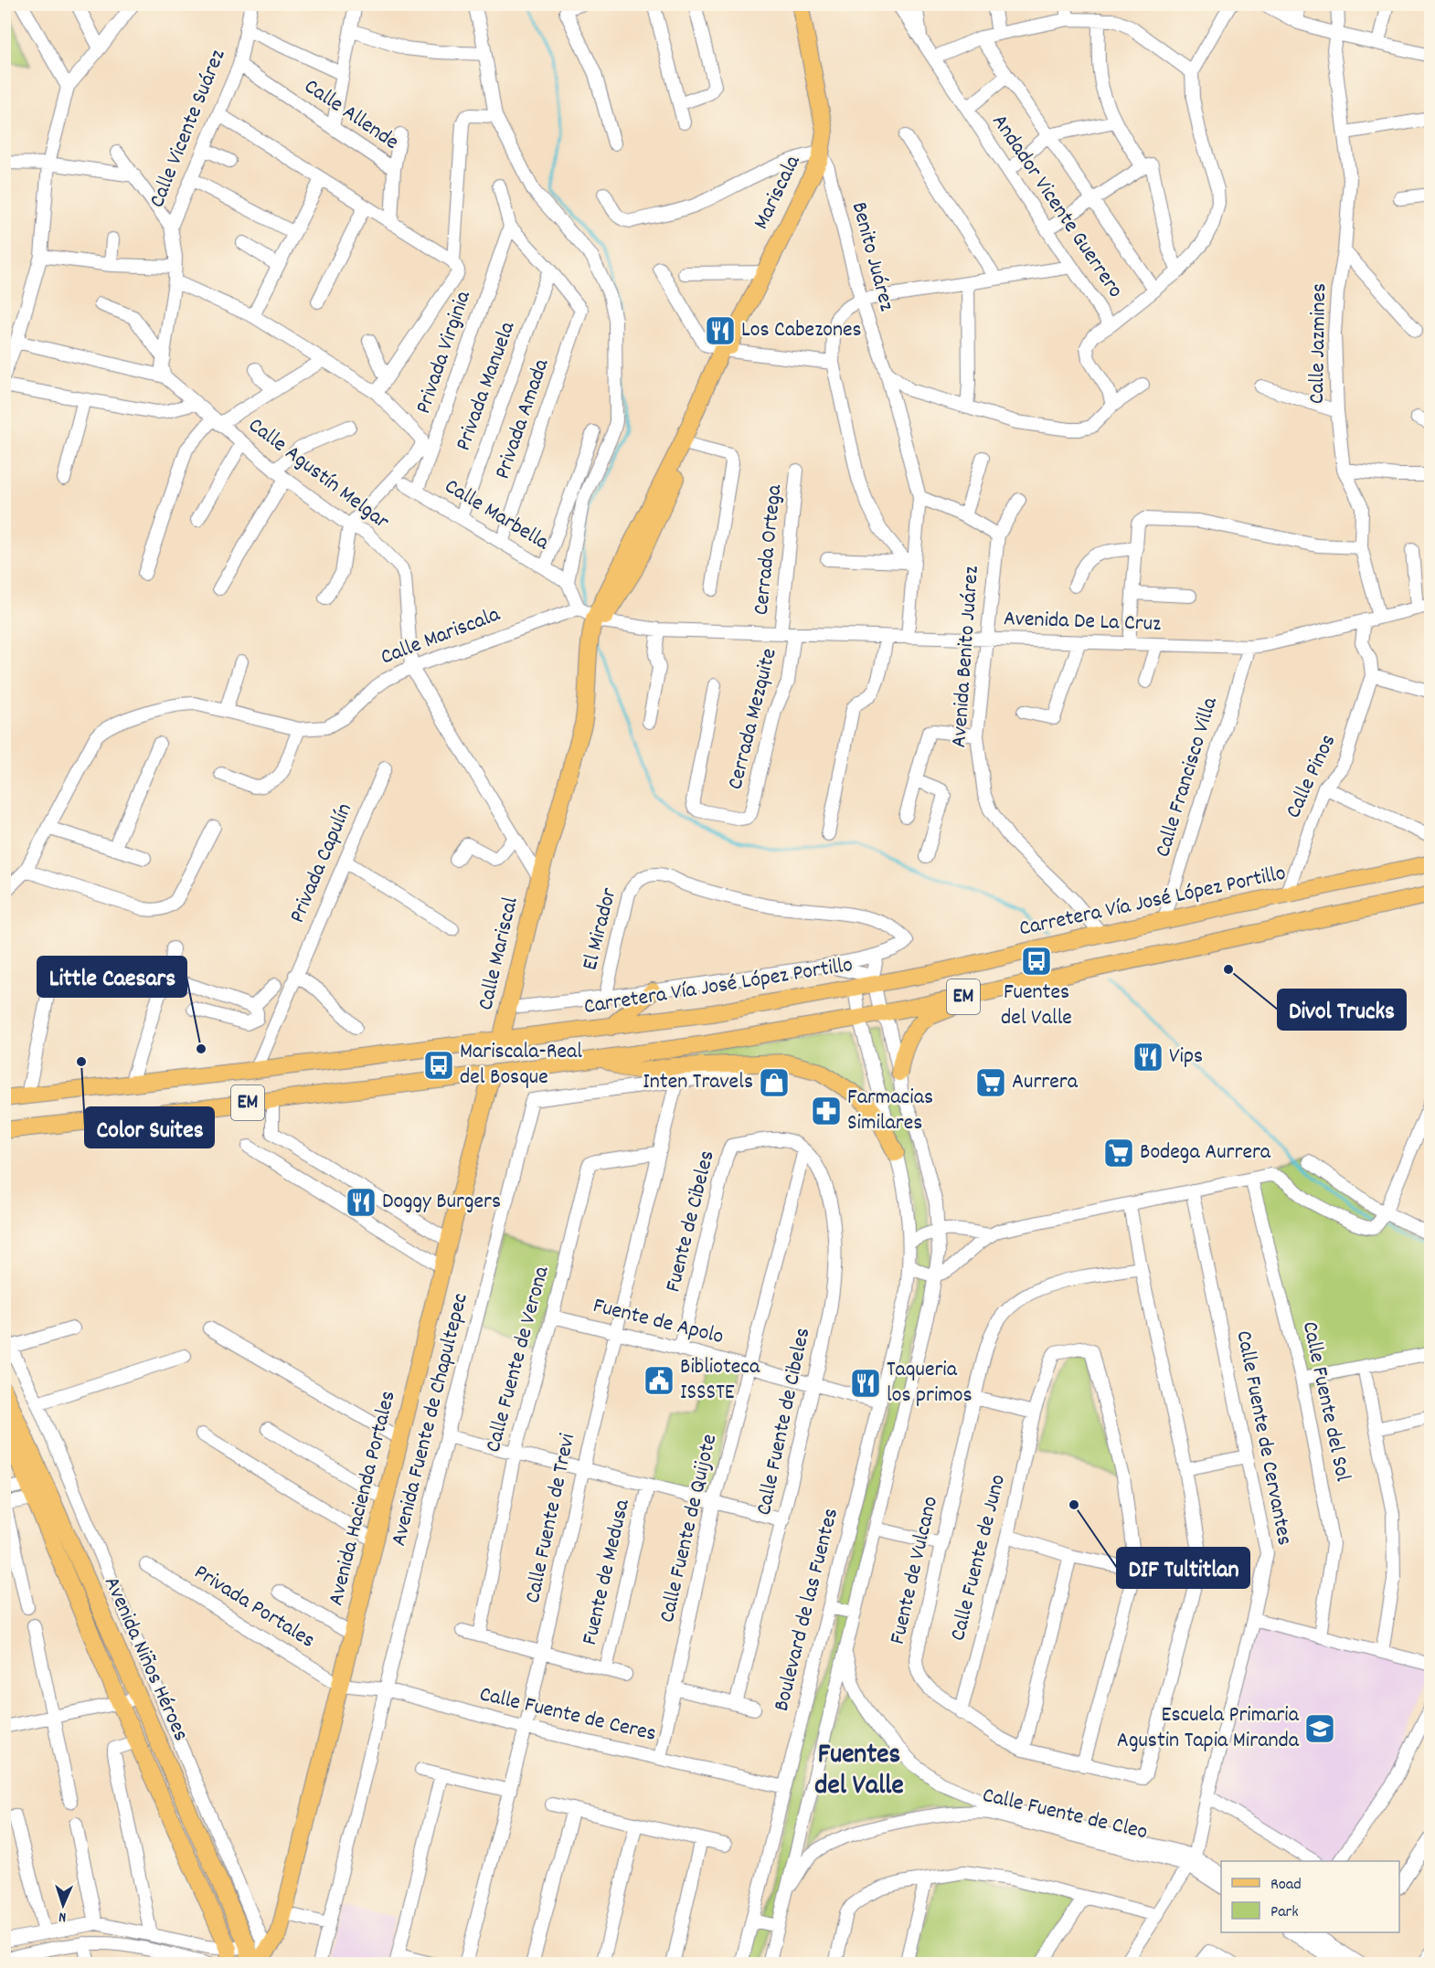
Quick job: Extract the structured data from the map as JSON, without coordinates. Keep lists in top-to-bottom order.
{
  "streets": {
    "main road": [
      "Mariscala",
      "Carretera Vía José López Portillo",
      "Calle Mariscal",
      "EM",
      "Avenida Hacienda Portales",
      "Avenida Niños Héroes"
    ],
    "street": [
      "Calle Allende",
      "Calle Vicente Suárez",
      "Andador Vicente Guerrero",
      "Benito Juárez",
      "Calle Jazmines",
      "Privada Virginia",
      "Privada Manuela",
      "Privada Amada",
      "Calle Agustín Melgar",
      "Calle Marbella",
      "Cerrada Ortega",
      "Avenida De La Cruz",
      "Calle Mariscala",
      "Avenida Benito Juárez",
      "Cerrada Mezquite",
      "Calle Pinos",
      "Calle Francisco Villa",
      "Privada Capulín",
      "El Mirador",
      "Fuente de Cibeles",
      "Fuente de Apolo",
      "Calle Fuente de Verona",
      "Calle Fuente del Sol",
      "Avenida Fuente de Chapultepec",
      "Calle Fuente de Cibeles",
      "Calle Fuente de Cervantes",
      "Calle Fuente de Trevi",
      "Calle Fuente de Quijote",
      "Calle Fuente de Juno",
      "Fuente de Vulcano",
      "Fuente de Medusa",
      "Privada Portales",
      "Boulevard de las Fuentes",
      "Calle Fuente de Ceres",
      "Calle Fuente de Cleo"
    ]
  },
  "crossings": [
    ["Calle Allende", "Calle Vicente Suárez"],
    ["Calle Vicente Suárez", "Calle Agustín Melgar"],
    ["Mariscala", "Benito Juárez"],
    ["Calle Jazmines", "Avenida De La Cruz"],
    ["Privada Virginia", "Calle Marbella"],
    ["Privada Manuela", "Privada Amada"],
    ["Privada Manuela", "Calle Marbella"],
    ["Privada Amada", "Calle Marbella"],
    ["Calle Agustín Melgar", "Calle Mariscala"],
    ["Calle Agustín Melgar", "Calle Mariscal"],
    ["Cerrada Ortega", "Avenida De La Cruz"],
    ["Avenida De La Cruz", "Avenida Benito Juárez"],
    ["Avenida De La Cruz", "Cerrada Mezquite"],
    ["Avenida De La Cruz", "Calle Francisco Villa"],
    ["Avenida Benito Juárez", "Carretera Vía José López Portillo"],
    ["Calle Pinos", "Carretera Vía José López Portillo"],
    ["Calle Francisco Villa", "Carretera Vía José López Portillo"],
    ["Privada Capulín", "Carretera Vía José López Portillo"],
    ["Carretera Vía José López Portillo", "Calle Mariscal"],
    ["EM", "Avenida Hacienda Portales"],
    ["EM", "Boulevard de las Fuentes"],
    ["Fuente de Cibeles", "Fuente de Apolo"],
    ["Fuente de Cibeles", "Calle Fuente de Cibeles"],
    ["Fuente de Cibeles", "Calle Fuente de Quijote"],
    ["Fuente de Apolo", "Calle Fuente de Verona"],
    ["Fuente de Apolo", "Calle Fuente de Cibeles"],
    ["Fuente de Apolo", "Calle Fuente de Trevi"],
    ["Fuente de Apolo", "Calle Fuente de Quijote"],
    ["Fuente de Apolo", "Boulevard de las Fuentes"],
    ["Calle Fuente de Verona", "Calle Fuente de Trevi"],
    ["Avenida Fuente de Chapultepec", "Calle Fuente de Trevi"],
    ["Avenida Fuente de Chapultepec", "Calle Fuente de Ceres"],
    ["Calle Fuente de Cibeles", "Calle Fuente de Quijote"],
    ["Calle Fuente de Cervantes", "Calle Fuente de Cleo"],
    ["Avenida Hacienda Portales", "Privada Portales"],
    ["Avenida Hacienda Portales", "Avenida Niños Héroes"],
    ["Avenida Hacienda Portales", "Calle Fuente de Ceres"],
    ["Calle Fuente de Trevi", "Calle Fuente de Ceres"],
    ["Calle Fuente de Quijote", "Calle Fuente de Ceres"],
    ["Calle Fuente de Juno", "Fuente de Vulcano"],
    ["Privada Portales", "Calle Fuente de Ceres"],
    ["Boulevard de las Fuentes", "Calle Fuente de Ceres"]
  ],
  "districts": ["Fuentes del Valle"],
  "places": {
    "restaurant": [
      "Los Cabezones",
      "Vips",
      "Doggy Burgers",
      "Taqueria los primos"
    ],
    "bus stop": ["Fuentes del Valle", "Mariscala-Real del Bosque"],
    "other": [
      "Divol Trucks",
      "Little Caesars",
      "Color Suites",
      "DIF Tultitlan"
    ],
    "shop": ["Inten Travels"],
    "supermarket": ["Aurrera", "Bodega Aurrera"],
    "pharmacy": ["Farmacias Similares"],
    "public building": ["Biblioteca ISSSTE"],
    "school or university": ["Escuela Primaria Agustin Tapia Miranda"]
  },
  "legend": ["Road", "Park"],
  "north": "bottom"
}
